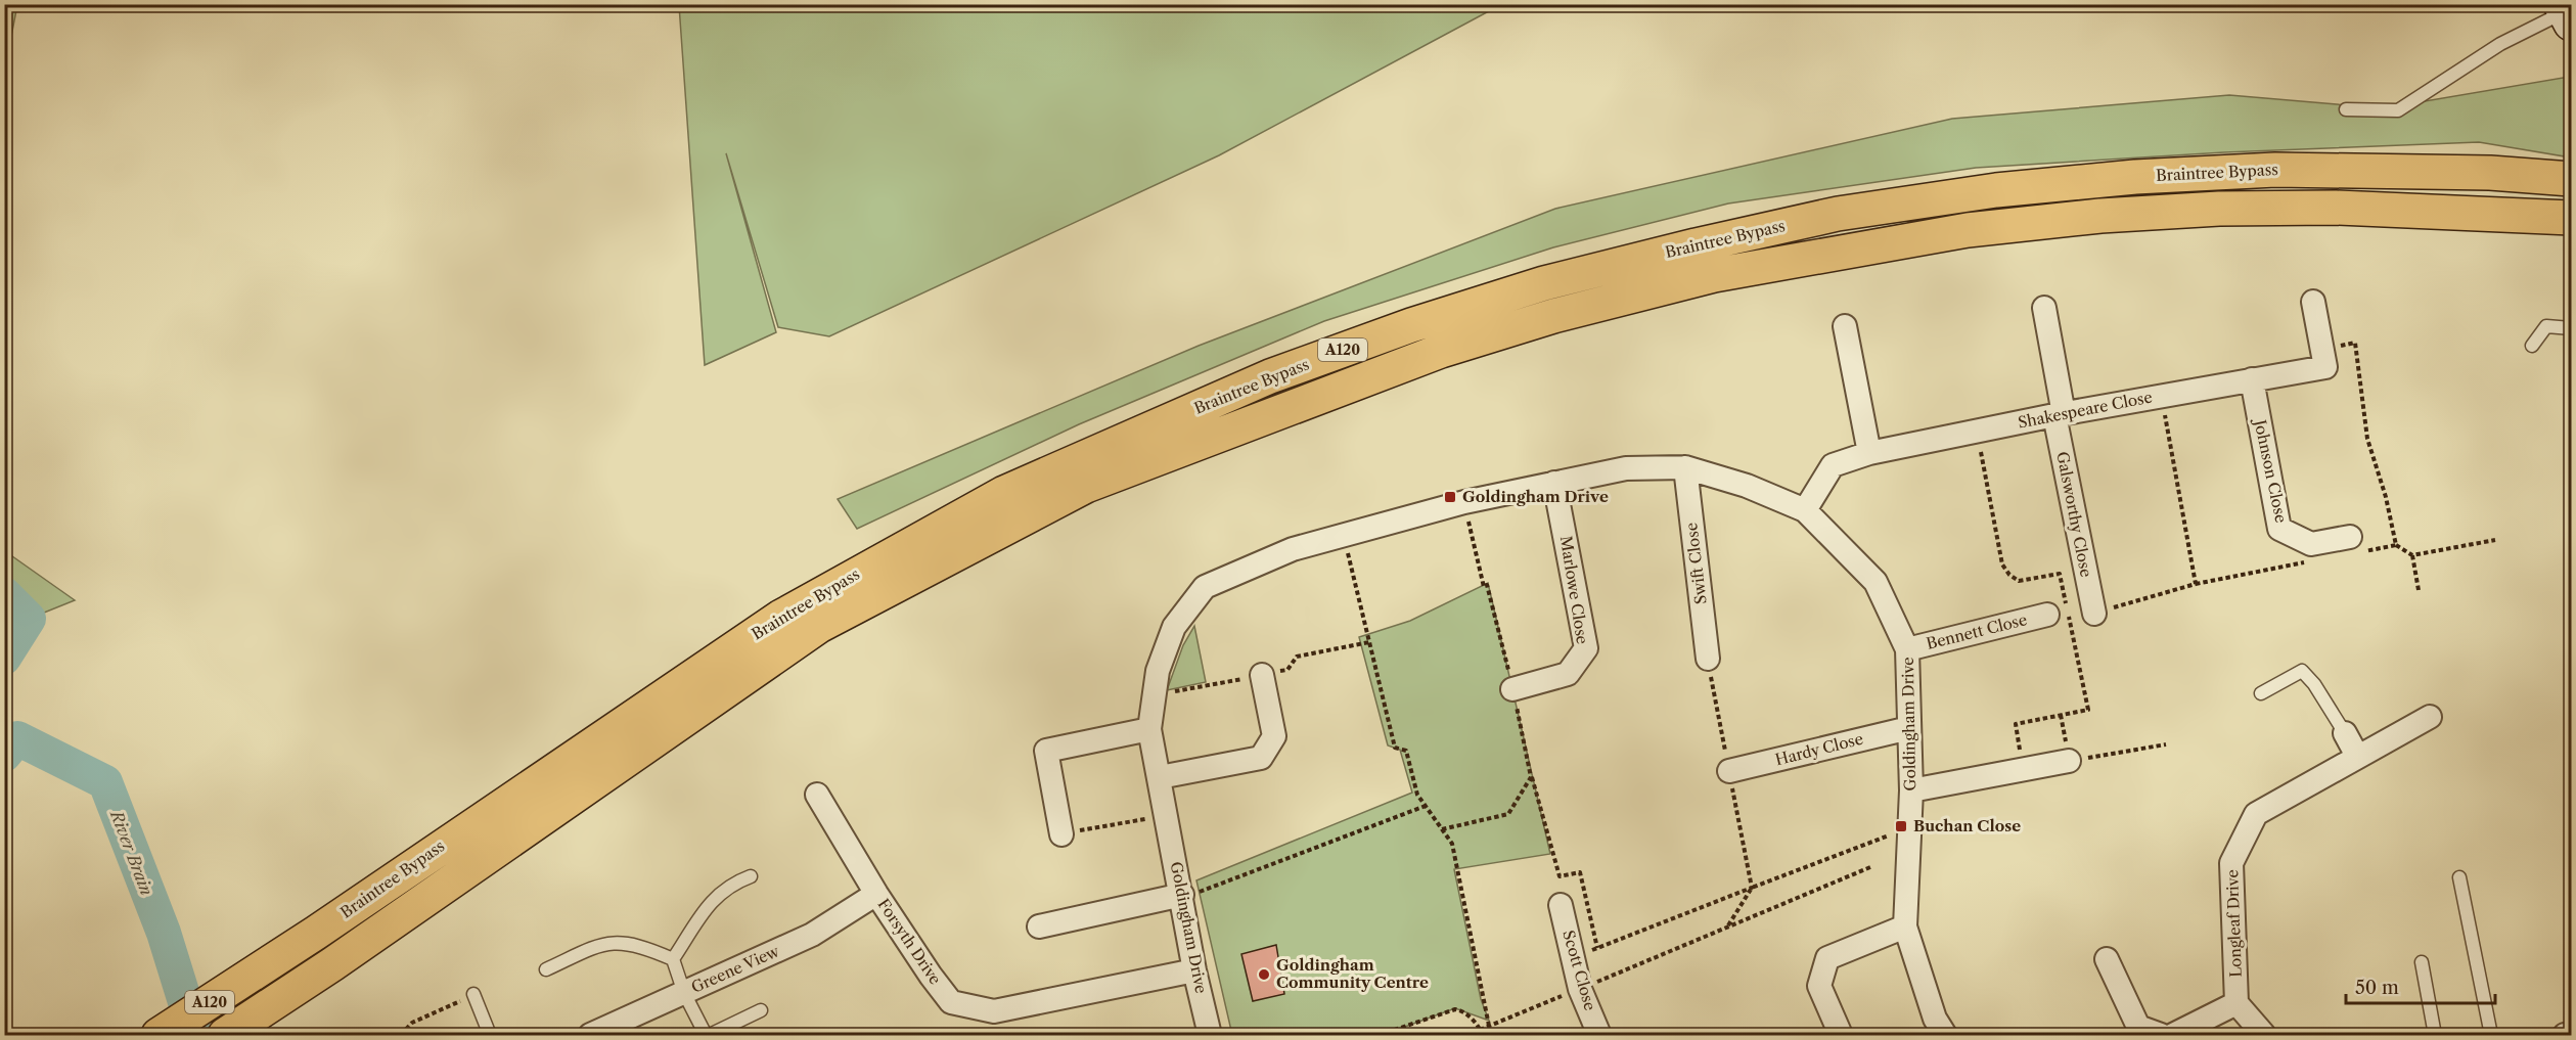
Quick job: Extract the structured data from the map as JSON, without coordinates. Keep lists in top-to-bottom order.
{
  "streets": {
    "highway": ["Braintree Bypass", "A120"],
    "street": [
      "Shakespeare Close",
      "Johnson Close",
      "Galsworthy Close",
      "Swift Close",
      "Marlowe Close",
      "Bennett Close",
      "Goldingham Drive",
      "Hardy Close",
      "Longleaf Drive",
      "Forsyth Drive",
      "Greene View",
      "Scott Close"
    ]
  },
  "crossings": [
    ["Shakespeare Close", "Johnson Close"],
    ["Shakespeare Close", "Galsworthy Close"],
    ["Shakespeare Close", "Goldingham Drive"],
    ["Swift Close", "Goldingham Drive"],
    ["Marlowe Close", "Goldingham Drive"],
    ["Bennett Close", "Goldingham Drive"],
    ["Goldingham Drive", "Hardy Close"],
    ["Goldingham Drive", "Forsyth Drive"],
    ["Forsyth Drive", "Greene View"]
  ],
  "water": ["River Brain"],
  "places": {
    "transit": ["Goldingham Drive", "Buchan Close"],
    "other": ["Goldingham Community Centre"]
  },
  "scale_bar": "50 m"
}
